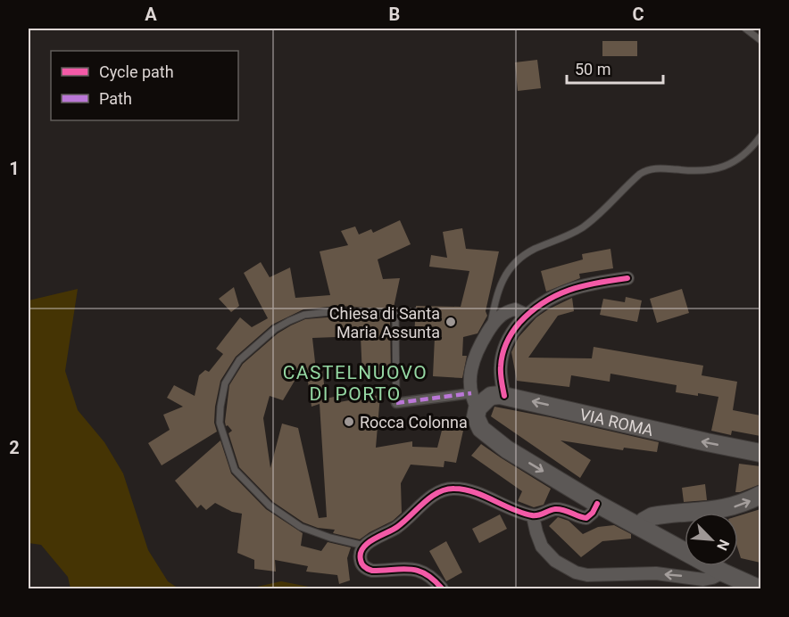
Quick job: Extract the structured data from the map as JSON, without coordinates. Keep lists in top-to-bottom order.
{
  "streets": {
    "main road": ["VIA ROMA"]
  },
  "districts": ["CASTELNUOVO DI PORTO"],
  "places": ["Chiesa di Santa Maria Assunta", "Rocca Colonna"],
  "legend": ["Cycle path", "Path"],
  "scale_bar": "50 m",
  "north": "bottom right",
  "grid": {
    "columns": ["A", "B", "C"],
    "rows": ["1", "2"]
  }
}
